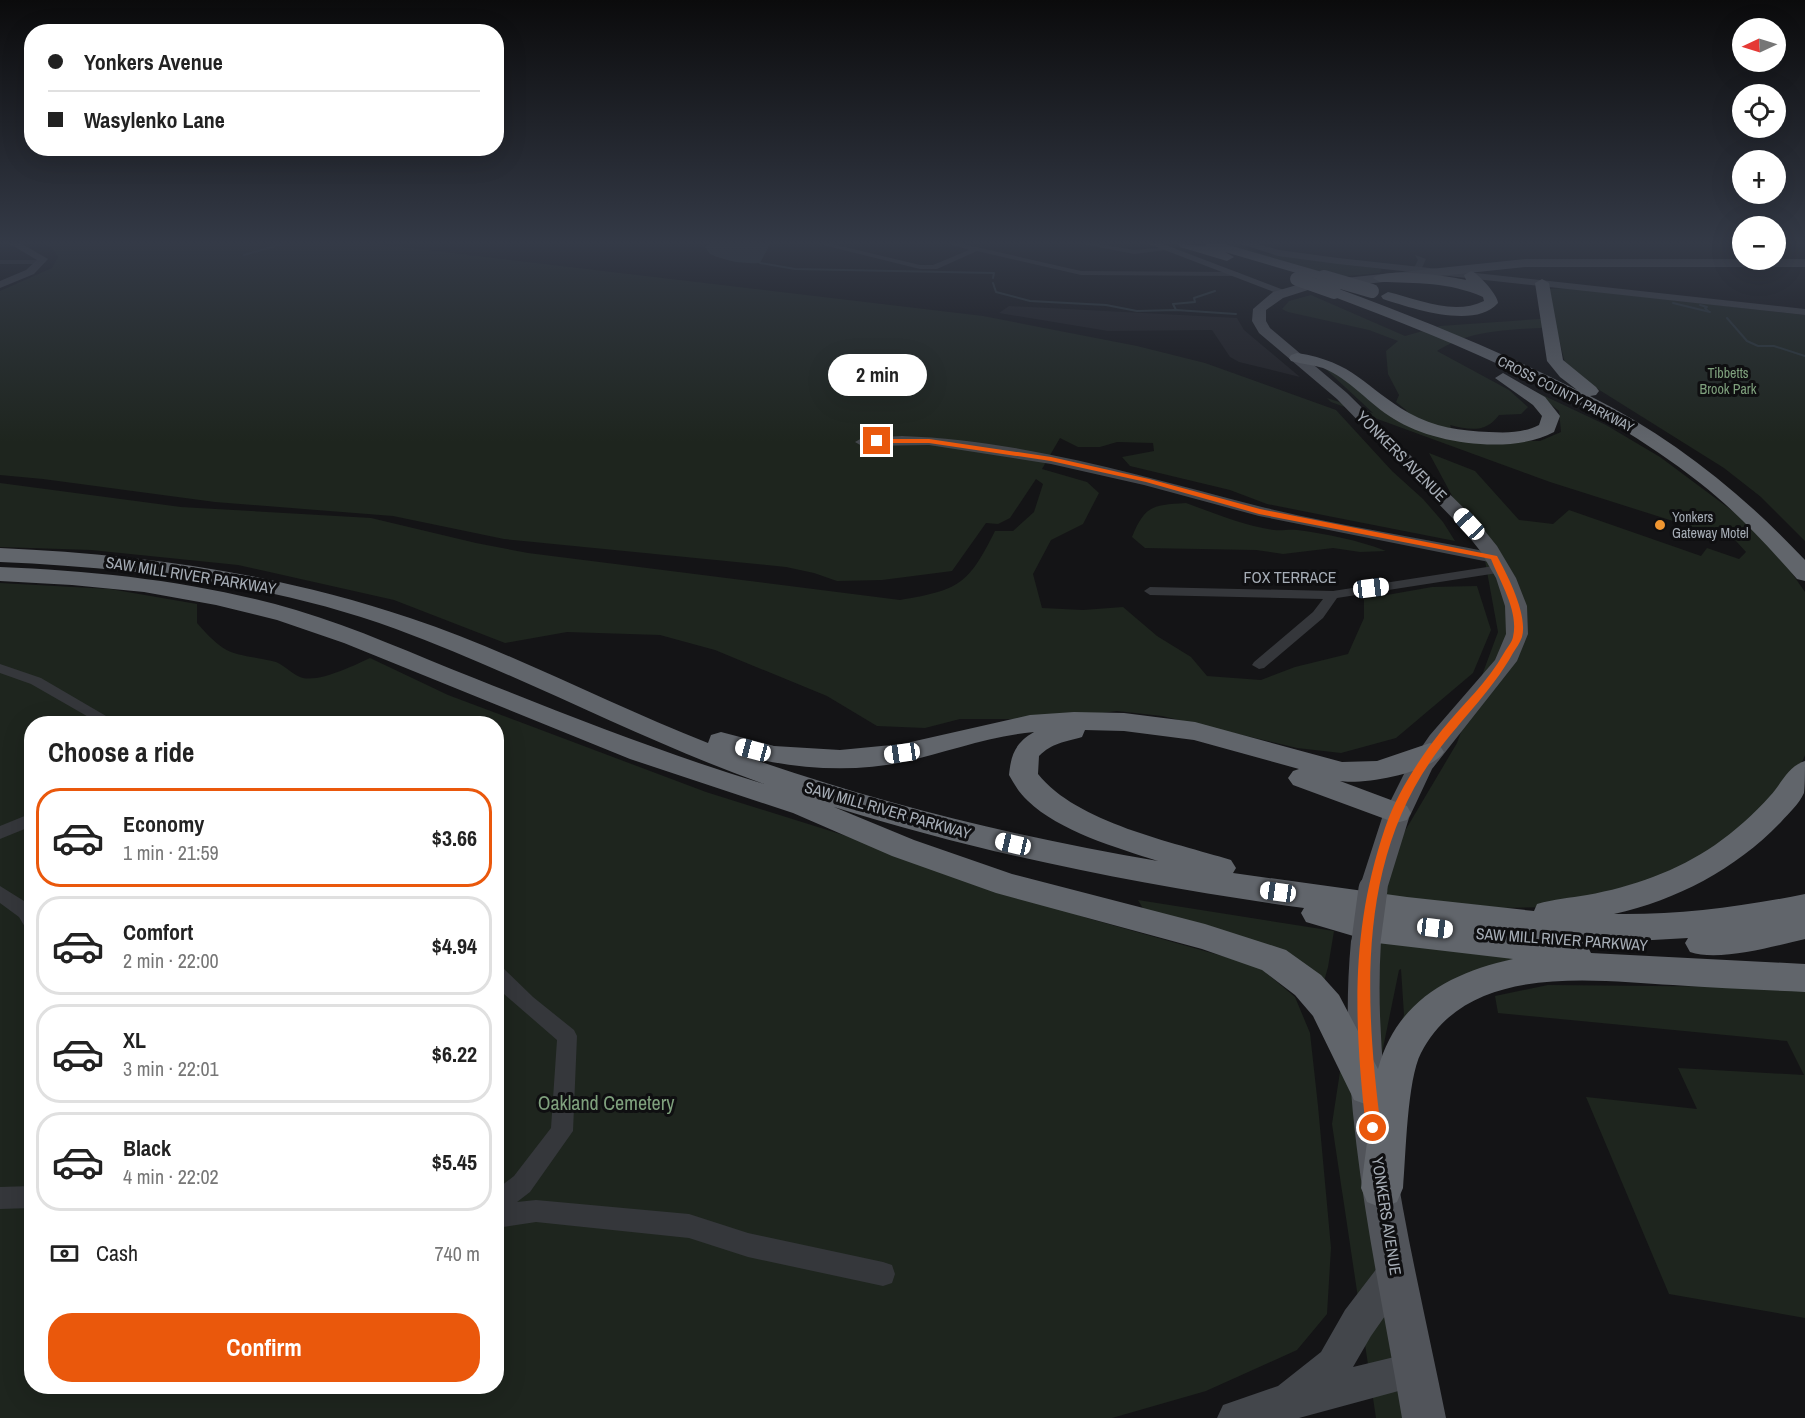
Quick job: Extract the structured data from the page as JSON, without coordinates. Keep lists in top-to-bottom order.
{
  "streets": {
    "highway": ["CROSS COUNTY PARKWAY", "SAW MILL RIVER PARKWAY"],
    "main road": ["YONKERS AVENUE"],
    "street": ["FOX TERRACE"]
  },
  "crossings": [
    ["YONKERS AVENUE", "FOX TERRACE"]
  ],
  "parks": ["Tibbetts Brook Park", "Oakland Cemetery"],
  "places": ["Yonkers Gateway Motel"],
  "north": "left",
  "page": {
    "map_buttons": ["+", "−"],
    "banner": ["Yonkers Avenue", "Wasylenko Lane"],
    "bubble": "2 min",
    "heading": "Choose a ride",
    "list": [
      {
        "name": "Economy",
        "note": "1 min · 21:59",
        "value": "$3.66"
      },
      {
        "name": "Comfort",
        "note": "2 min · 22:00",
        "value": "$4.94"
      },
      {
        "name": "XL",
        "note": "3 min · 22:01",
        "value": "$6.22"
      },
      {
        "name": "Black",
        "note": "4 min · 22:02",
        "value": "$5.45"
      }
    ],
    "pay": ["Cash", "740 m"],
    "buttons": "Confirm"
  }
}
